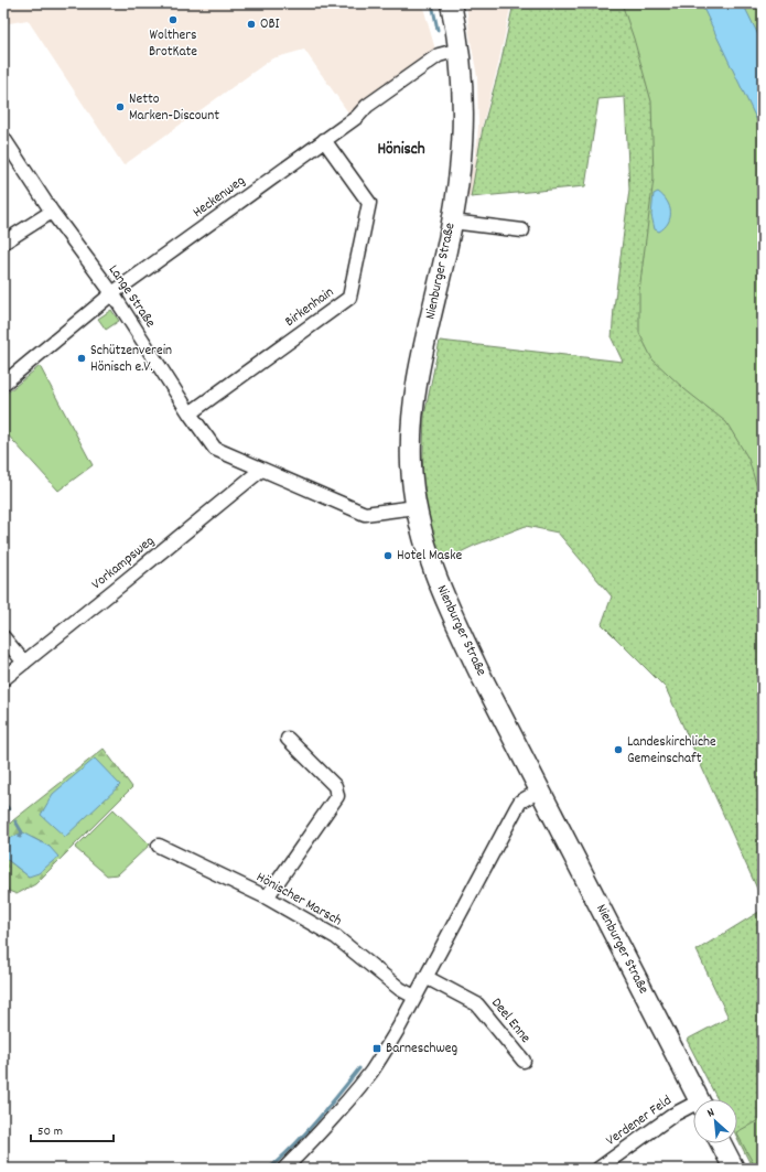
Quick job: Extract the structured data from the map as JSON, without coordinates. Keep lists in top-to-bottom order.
{
  "streets": {
    "main road": ["Nienburger Straße"],
    "street": [
      "Heckenweg",
      "Lange Straße",
      "Birkenhain",
      "Vorkampsweg",
      "Hönischer Marsch",
      "Deel Enne",
      "Verdener Feld"
    ]
  },
  "crossings": [
    ["Heckenweg", "Nienburger Straße"],
    ["Heckenweg", "Lange Straße"],
    ["Heckenweg", "Birkenhain"],
    ["Nienburger Straße", "Lange Straße"],
    ["Lange Straße", "Birkenhain"],
    ["Lange Straße", "Vorkampsweg"]
  ],
  "districts": ["Hönisch"],
  "places": {
    "other": [
      "Wolthers BrotKate",
      "OBI",
      "Netto Marken-Discount",
      "Schützenverein Hönisch e.V.",
      "Hotel Maske",
      "Landeskirchliche Gemeinschaft"
    ],
    "transit": ["Barneschweg"]
  },
  "scale_bar": "50 m",
  "north": "top left"
}
